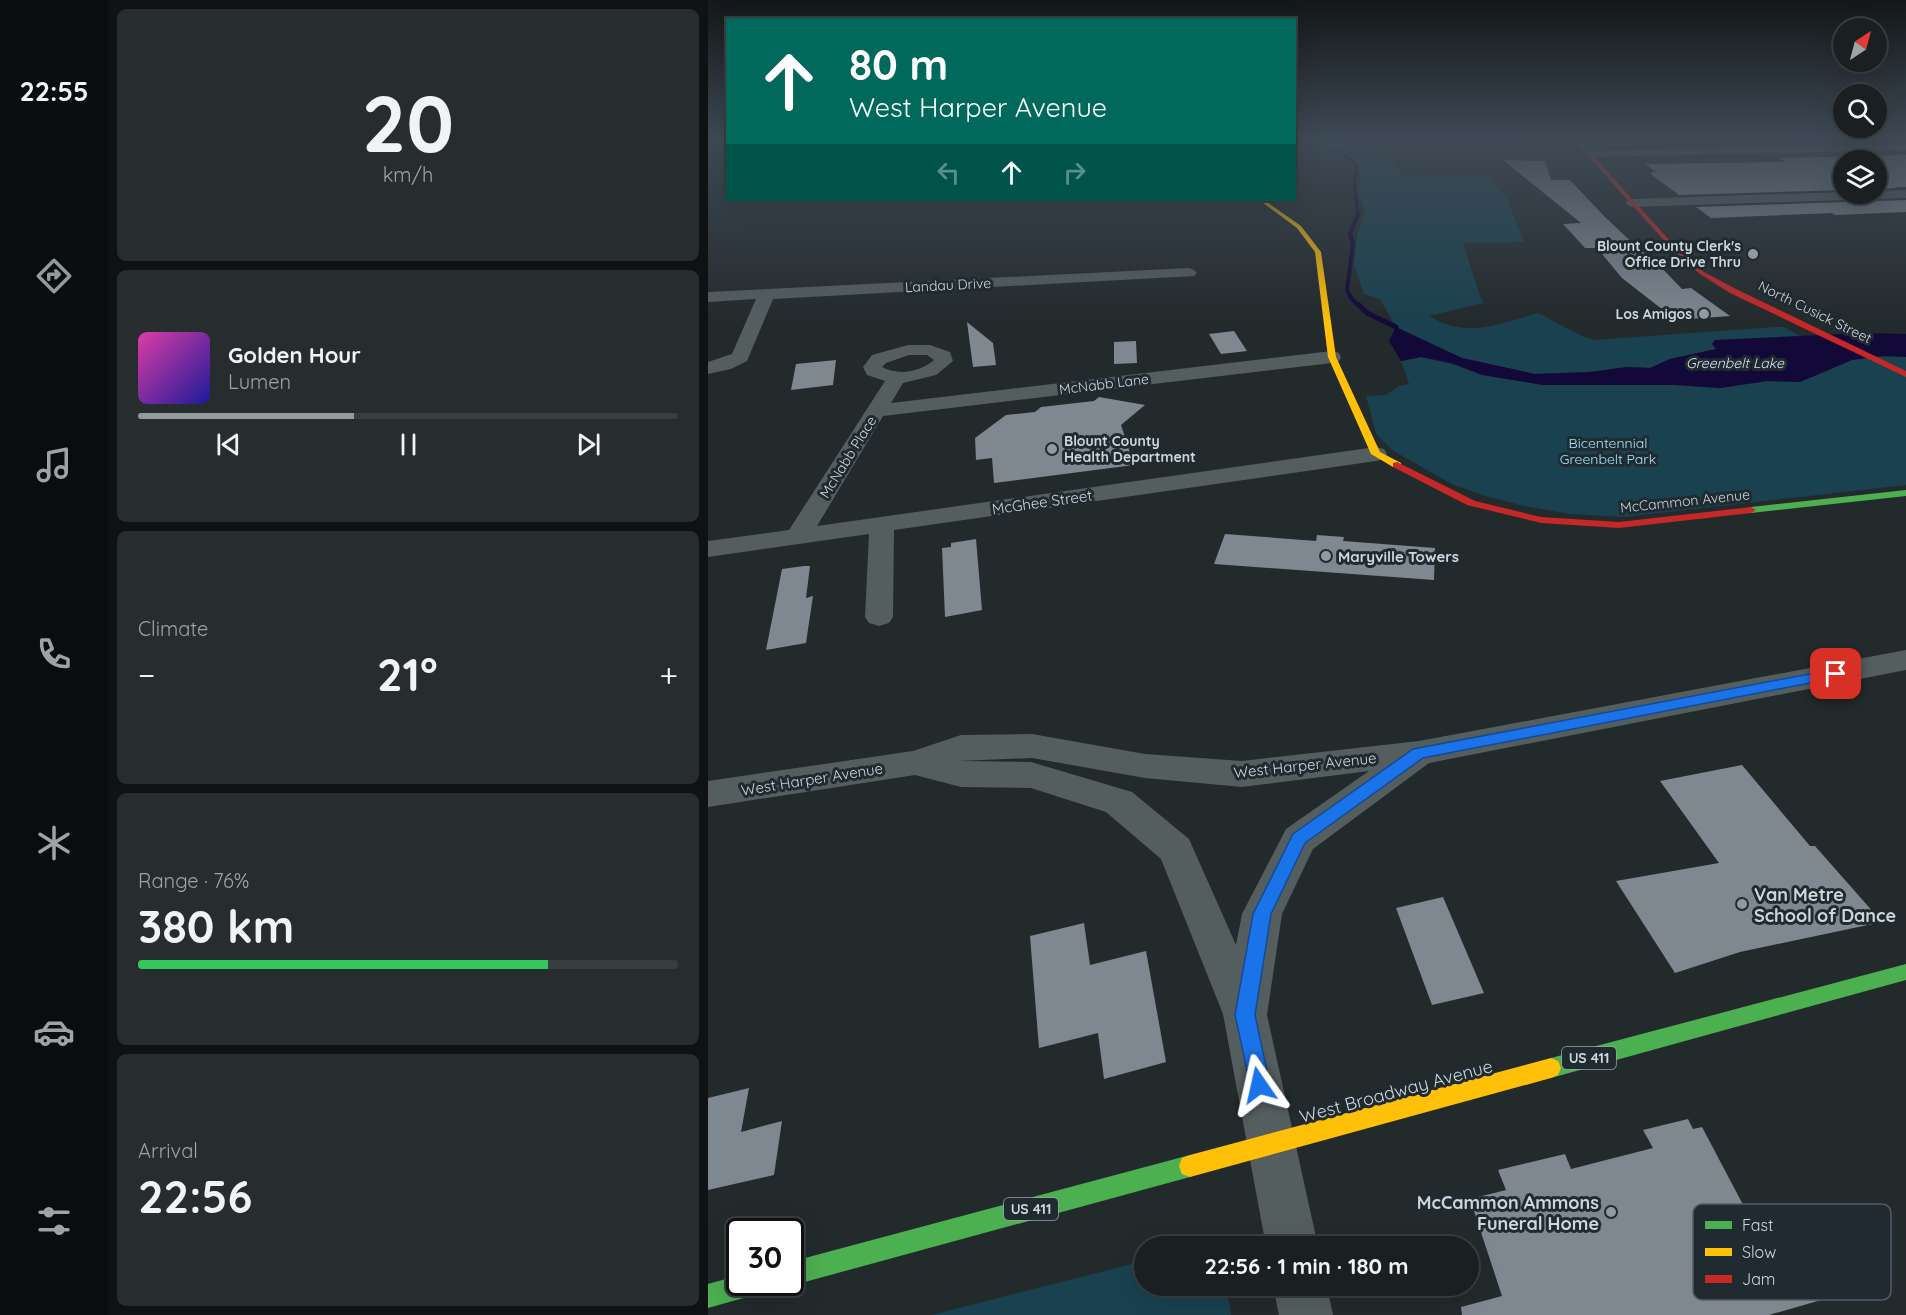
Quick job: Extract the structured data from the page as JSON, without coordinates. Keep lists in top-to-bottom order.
{
  "streets": {
    "main road": [
      "North Cusick Street",
      "McCammon Avenue",
      "US 411",
      "West Broadway Avenue"
    ],
    "street": [
      "Landau Drive",
      "McNabb Lane",
      "McNabb Place",
      "McGhee Street",
      "West Harper Avenue"
    ]
  },
  "crossings": [
    ["McNabb Lane", "McNabb Place"],
    ["McNabb Place", "McGhee Street"],
    ["McCammon Avenue", "McGhee Street"]
  ],
  "water": ["Greenbelt Lake"],
  "parks": ["Bicentennial Greenbelt Park"],
  "places": [
    "Blount County Clerk's Office Drive Thru",
    "Los Amigos",
    "Blount County Health Department",
    "Maryville Towers",
    "Van Metre School of Dance",
    "McCammon Ammons Funeral Home"
  ],
  "legend": ["Fast", "Slow", "Jam"],
  "north": "top right",
  "page": {
    "tabs": "22:55",
    "tile": [
      ["20", "km/h"],
      "Climate",
      ["Range · 76%", "380 km"],
      ["Arrival", "22:56"]
    ],
    "turn": ["80 m", "West Harper Avenue"],
    "song": ["Golden Hour", "Lumen"],
    "heat": ["−", "21°", "+"],
    "limit": "30",
    "trip": "22:56 · 1 min · 180 m"
  }
}
